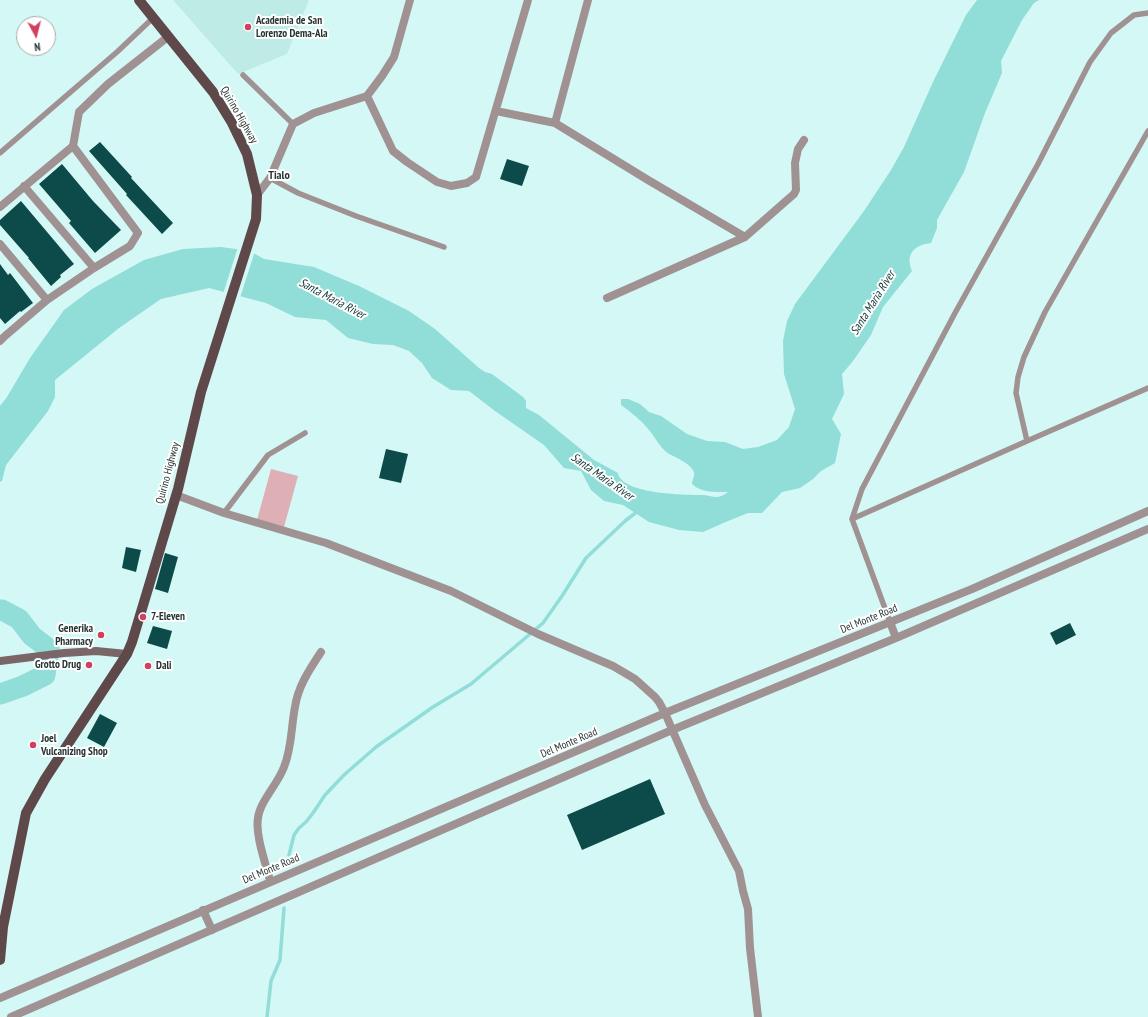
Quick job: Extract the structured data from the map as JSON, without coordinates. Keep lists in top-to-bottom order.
{
  "streets": {
    "main road": ["Quirino Highway"],
    "street": ["Del Monte Road"]
  },
  "districts": ["Tialo"],
  "water": ["Santa Maria River"],
  "places": [
    "Academia de San Lorenzo Dema-Ala",
    "7-Eleven",
    "Generika Pharmacy",
    "Grotto Drug",
    "Dali",
    "Joel Vulcanizing Shop"
  ],
  "north": "bottom"
}
